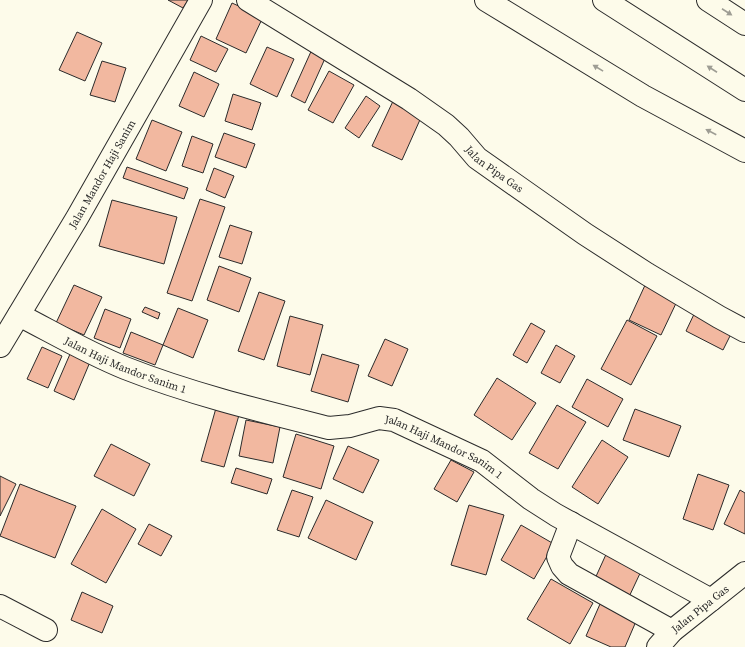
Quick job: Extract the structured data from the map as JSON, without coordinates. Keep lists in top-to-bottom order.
{
  "streets": {
    "main road": ["Jalan Pipa Gas", "Jalan Mandor Haji Sanim", "Jalan Haji Mandor Sanim 1"]
  },
  "crossings": [
    ["Jalan Pipa Gas", "Jalan Haji Mandor Sanim 1"],
    ["Jalan Mandor Haji Sanim", "Jalan Haji Mandor Sanim 1"]
  ]
}
